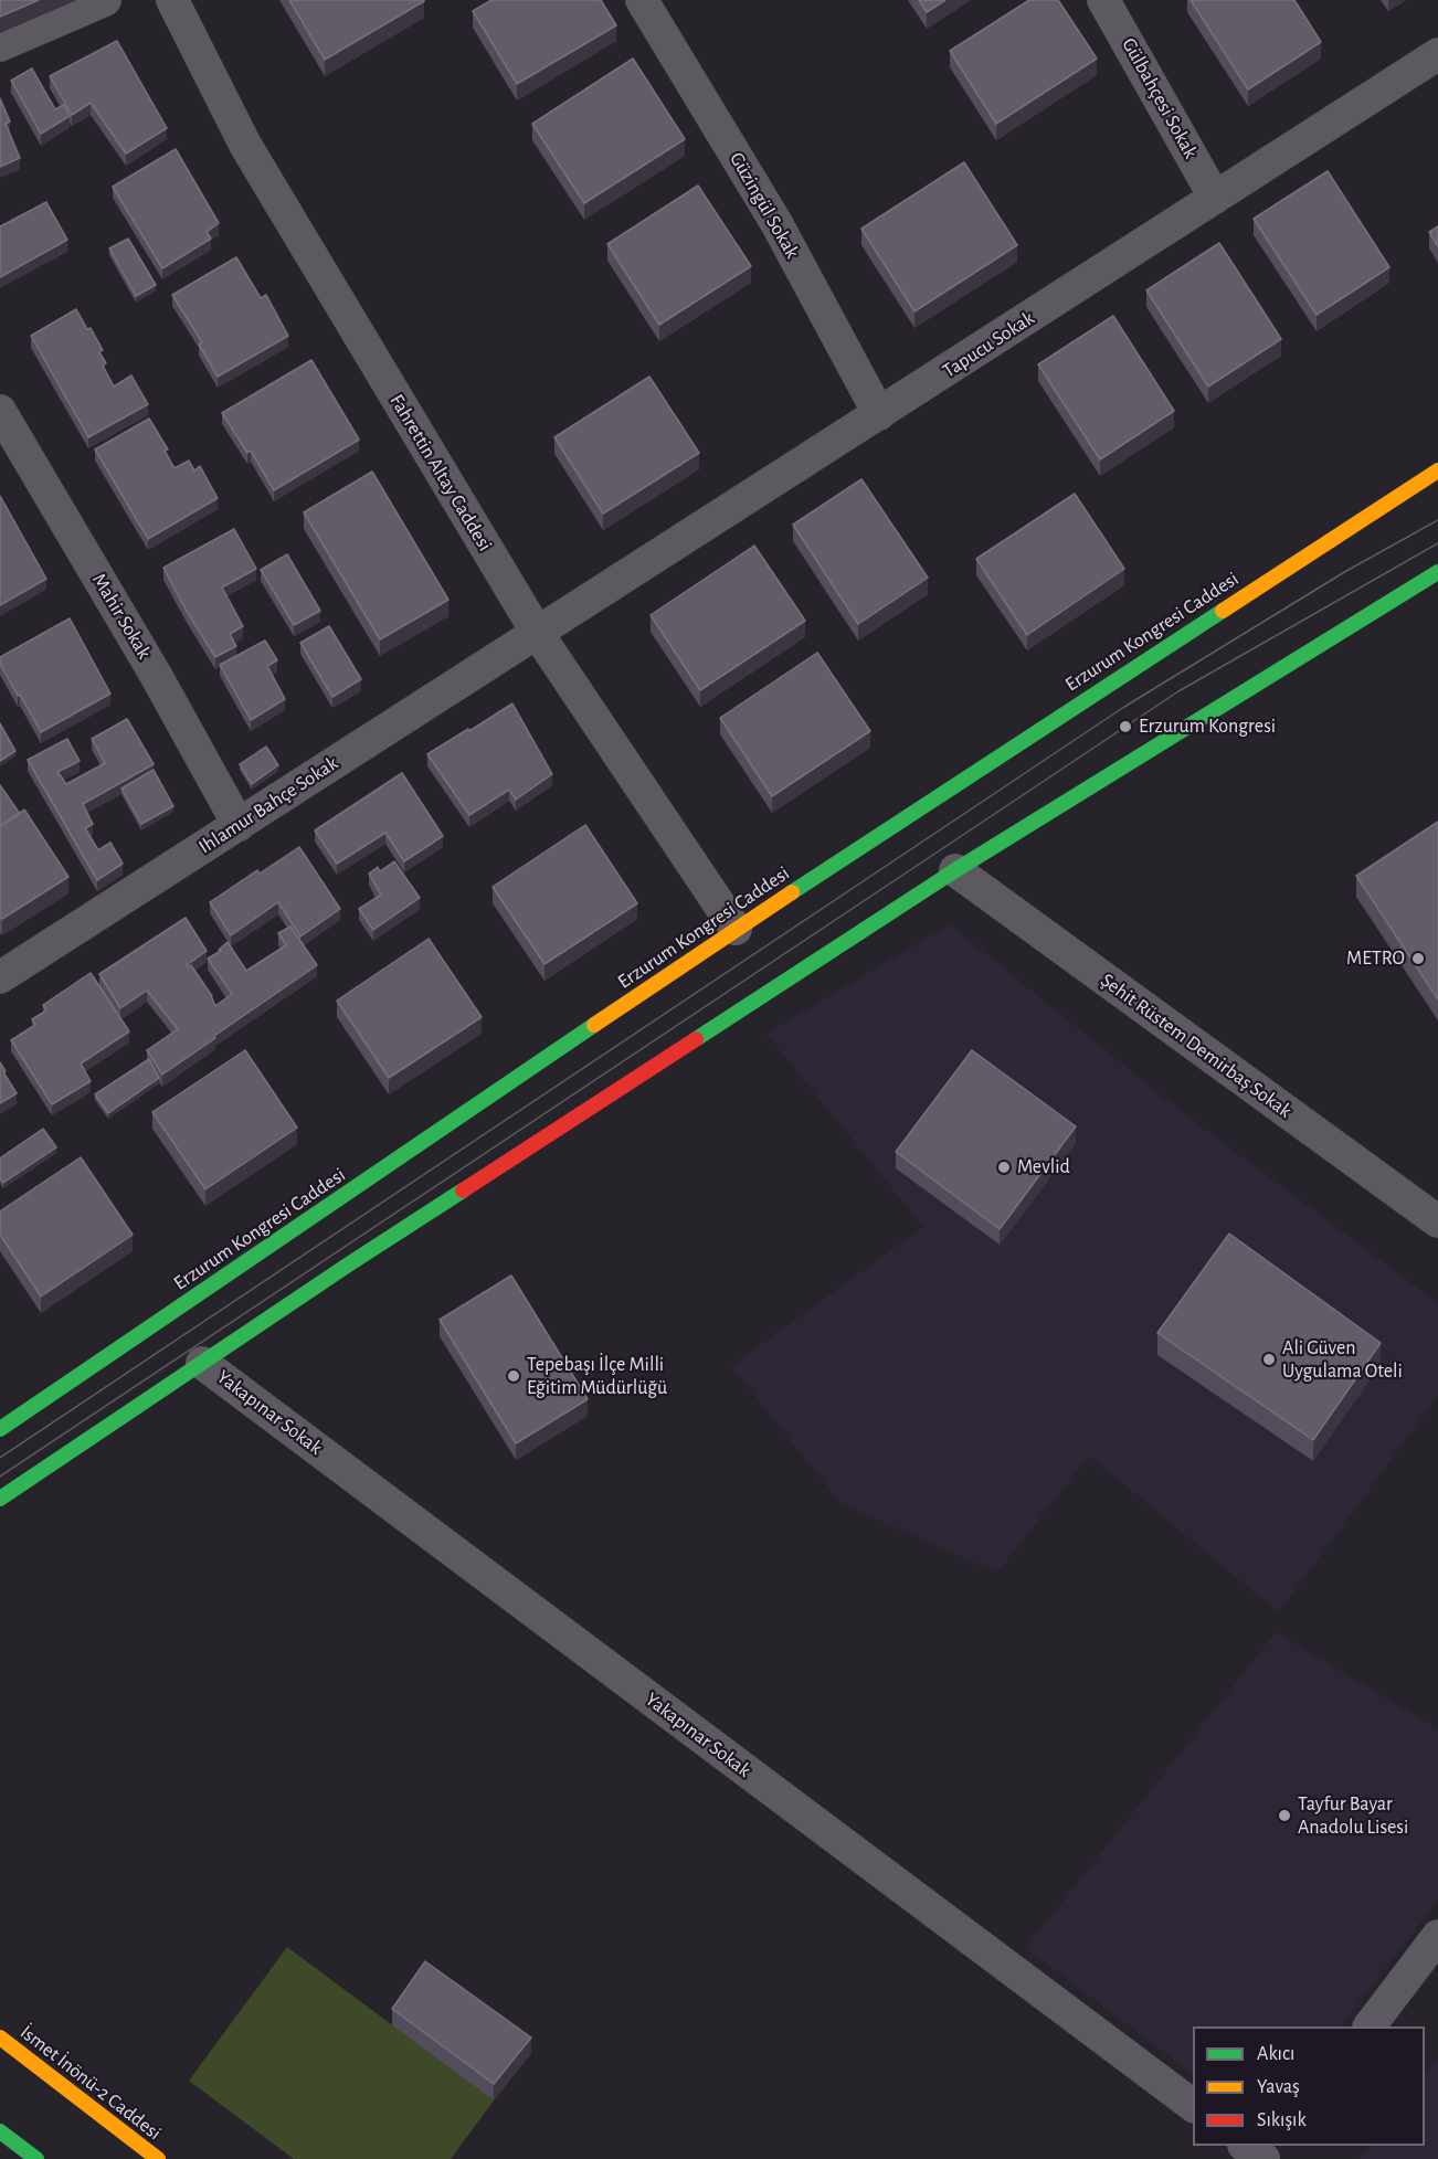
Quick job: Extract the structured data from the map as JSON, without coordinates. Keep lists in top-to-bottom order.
{
  "streets": {
    "main road": ["Erzurum Kongresi Caddesi", "İsmet İnönü-2 Caddesi"],
    "street": [
      "Gülbahçesi Sokak",
      "Güzingül Sokak",
      "Tapucu Sokak",
      "Fahrettin Altay Caddesi",
      "Mahir Sokak",
      "Ihlamur Bahçe Sokak",
      "Şehit Rüstem Demirbaş Sokak",
      "Yakapınar Sokak"
    ]
  },
  "crossings": [
    ["Gülbahçesi Sokak", "Tapucu Sokak"],
    ["Güzingül Sokak", "Tapucu Sokak"],
    ["Tapucu Sokak", "Fahrettin Altay Caddesi"],
    ["Tapucu Sokak", "Ihlamur Bahçe Sokak"],
    ["Fahrettin Altay Caddesi", "Erzurum Kongresi Caddesi"],
    ["Fahrettin Altay Caddesi", "Ihlamur Bahçe Sokak"],
    ["Mahir Sokak", "Ihlamur Bahçe Sokak"]
  ],
  "places": [
    "Erzurum Kongresi",
    "METRO",
    "Mevlid",
    "Ali Güven Uygulama Oteli",
    "Tepebaşı İlçe Milli Eğitim Müdürlüğü",
    "Tayfur Bayar Anadolu Lisesi"
  ],
  "legend": ["Akıcı", "Yavaş", "Sıkışık"]
}
